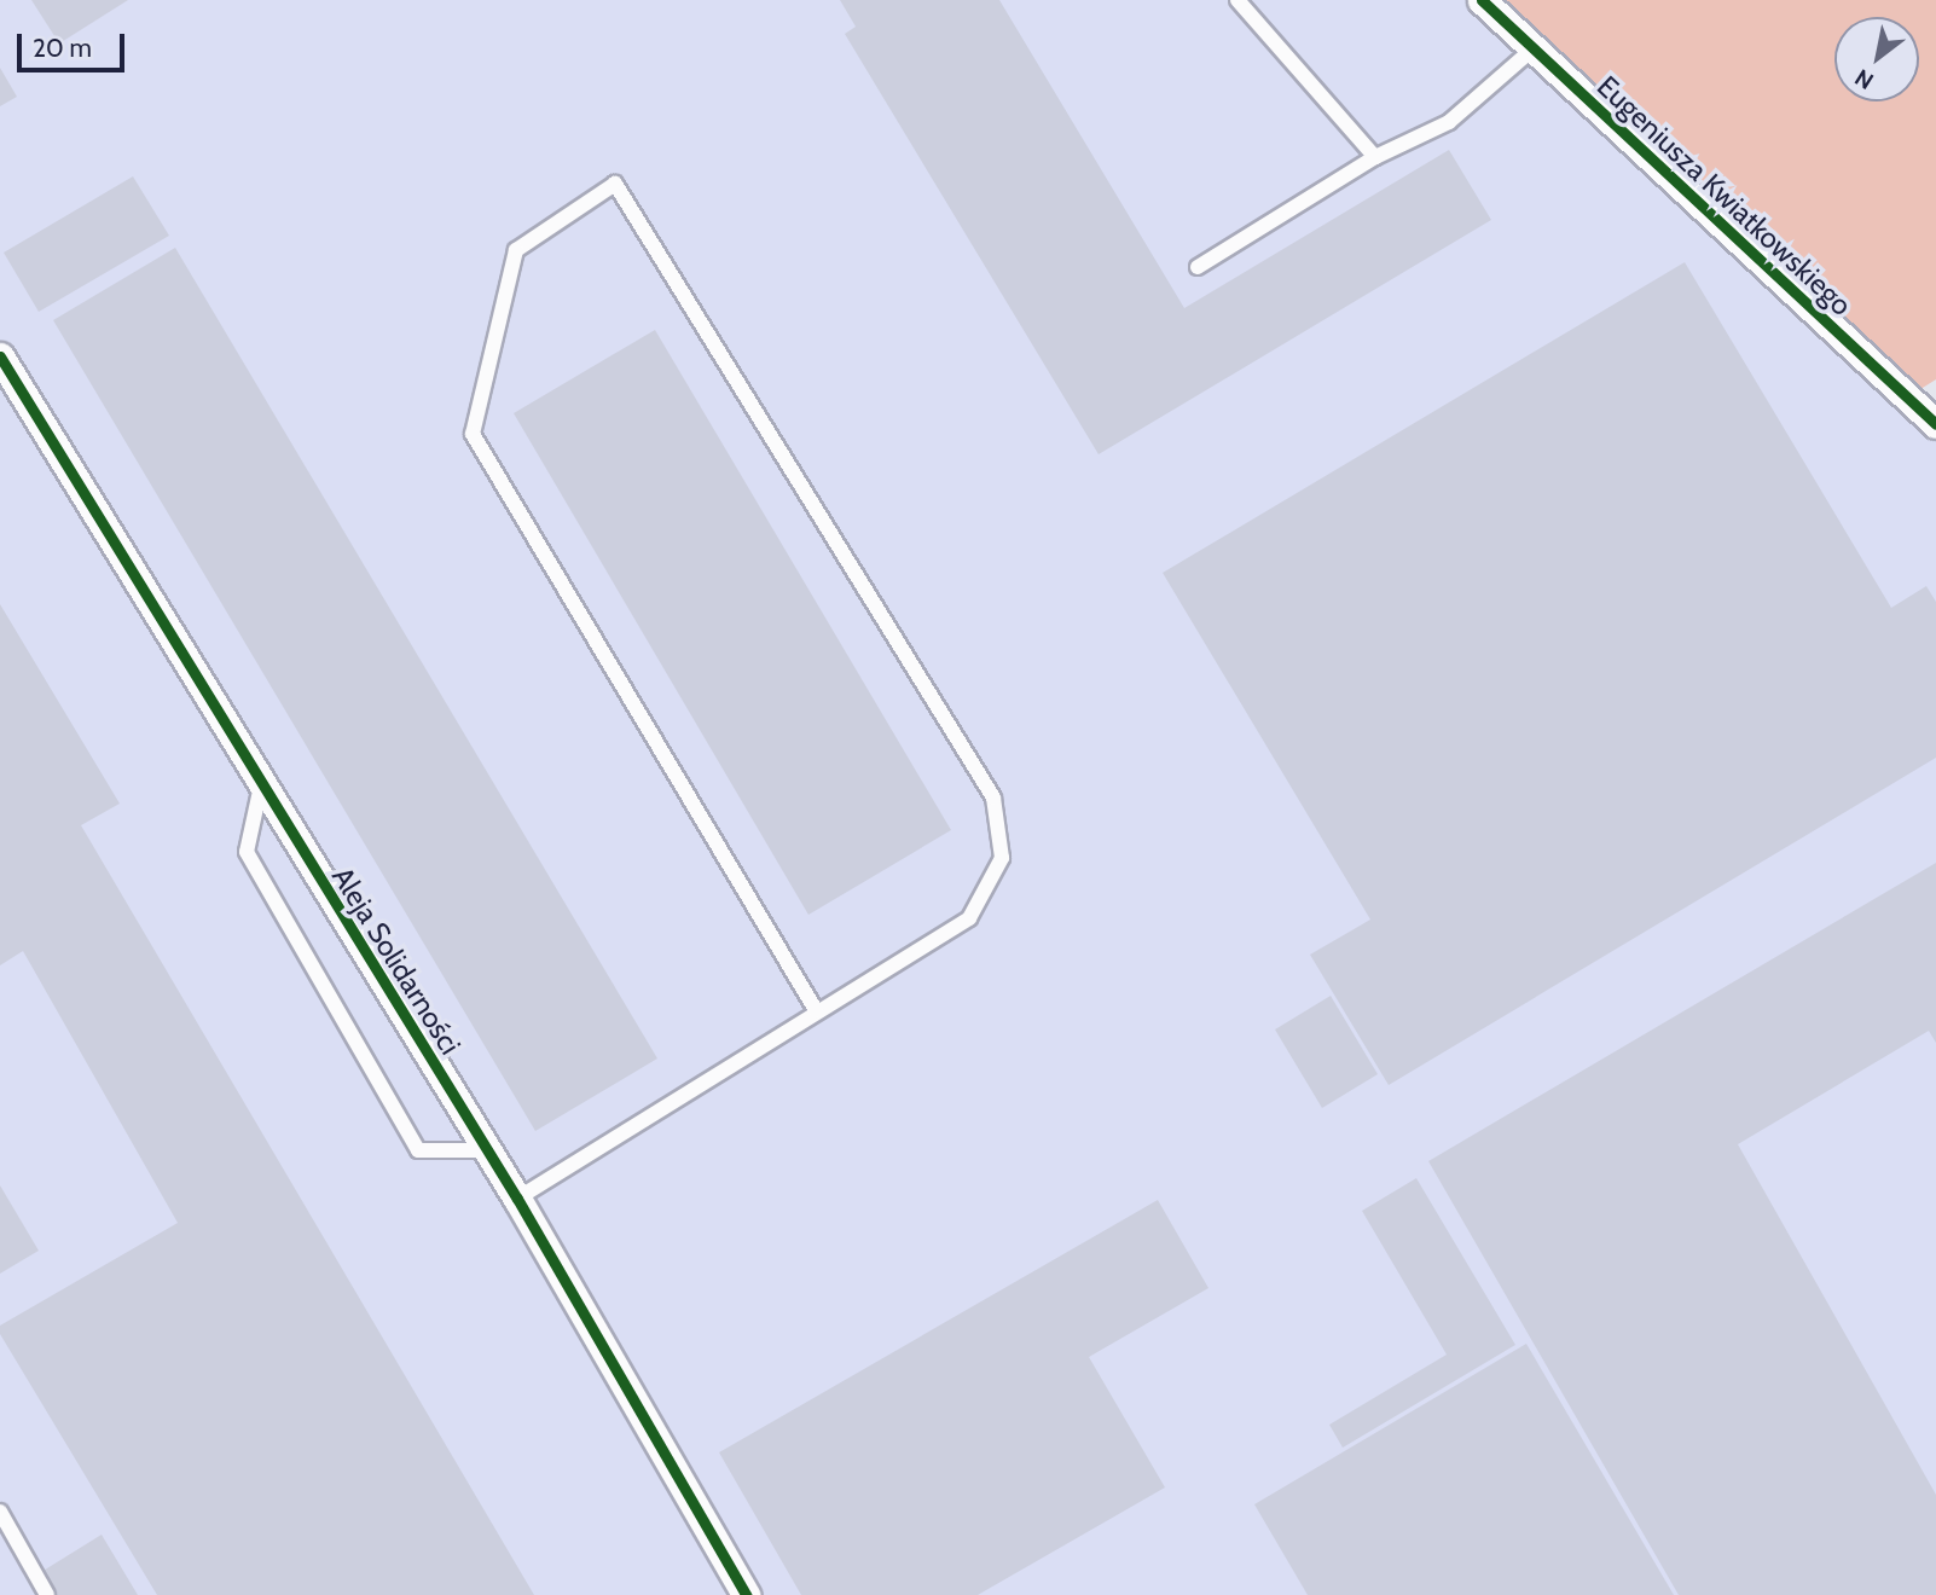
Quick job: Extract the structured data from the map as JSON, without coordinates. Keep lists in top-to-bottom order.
{
  "streets": {
    "street": ["Eugeniusza Kwiatkowskiego", "Aleja Solidarności"]
  },
  "scale_bar": "20 m",
  "north": "bottom left"
}
